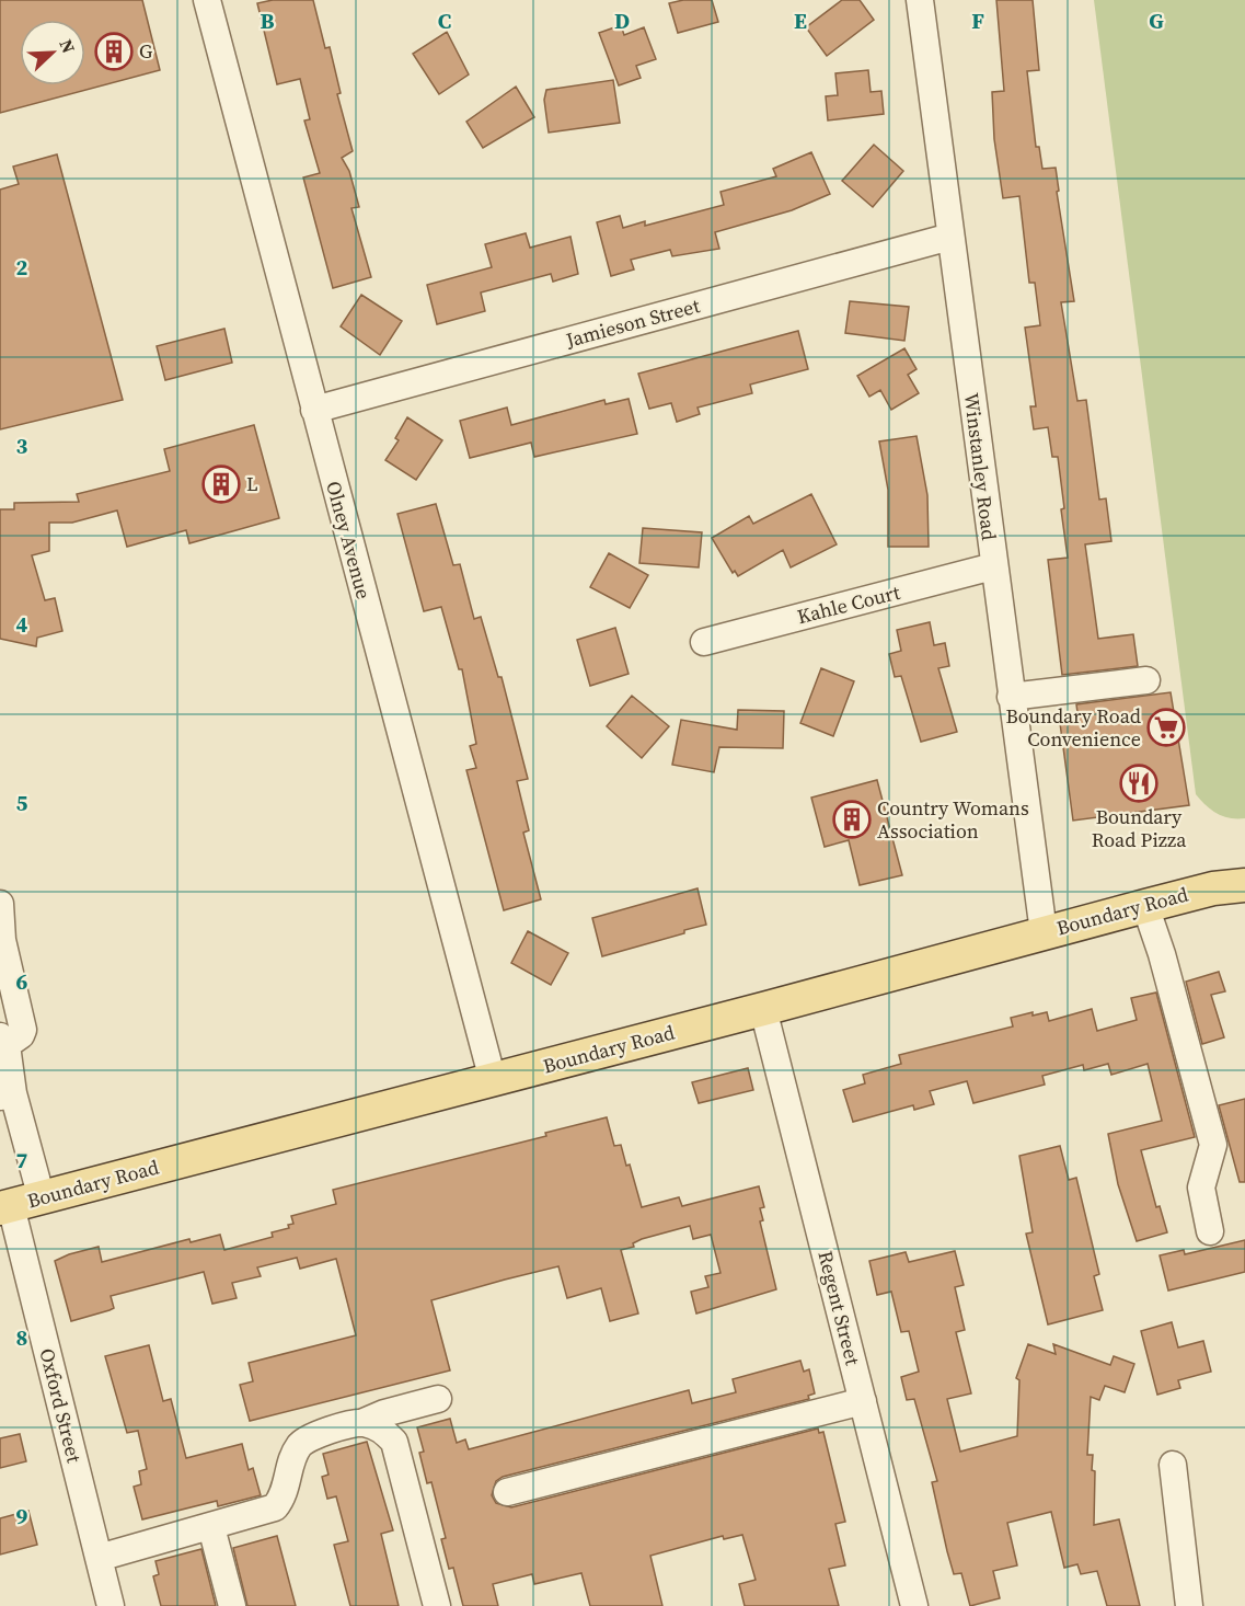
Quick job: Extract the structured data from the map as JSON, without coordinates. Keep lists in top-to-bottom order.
{
  "streets": {
    "main road": ["Boundary Road"],
    "street": [
      "Jamieson Street",
      "Winstanley Road",
      "Olney Avenue",
      "Kahle Court",
      "Regent Street",
      "Oxford Street"
    ]
  },
  "crossings": [
    ["Jamieson Street", "Winstanley Road"],
    ["Jamieson Street", "Olney Avenue"],
    ["Winstanley Road", "Kahle Court"],
    ["Winstanley Road", "Boundary Road"],
    ["Olney Avenue", "Boundary Road"],
    ["Boundary Road", "Regent Street"],
    ["Boundary Road", "Oxford Street"]
  ],
  "places": {
    "building": ["G", "L", "Country Womans Association"],
    "supermarket": ["Boundary Road Convenience"],
    "restaurant": ["Boundary Road Pizza"]
  },
  "north": "top right",
  "grid": {
    "columns": [
      "B",
      "C",
      "D",
      "E",
      "F",
      "G"
    ],
    "rows": [
      "2",
      "3",
      "4",
      "5",
      "6",
      "7",
      "8",
      "9"
    ]
  }
}
